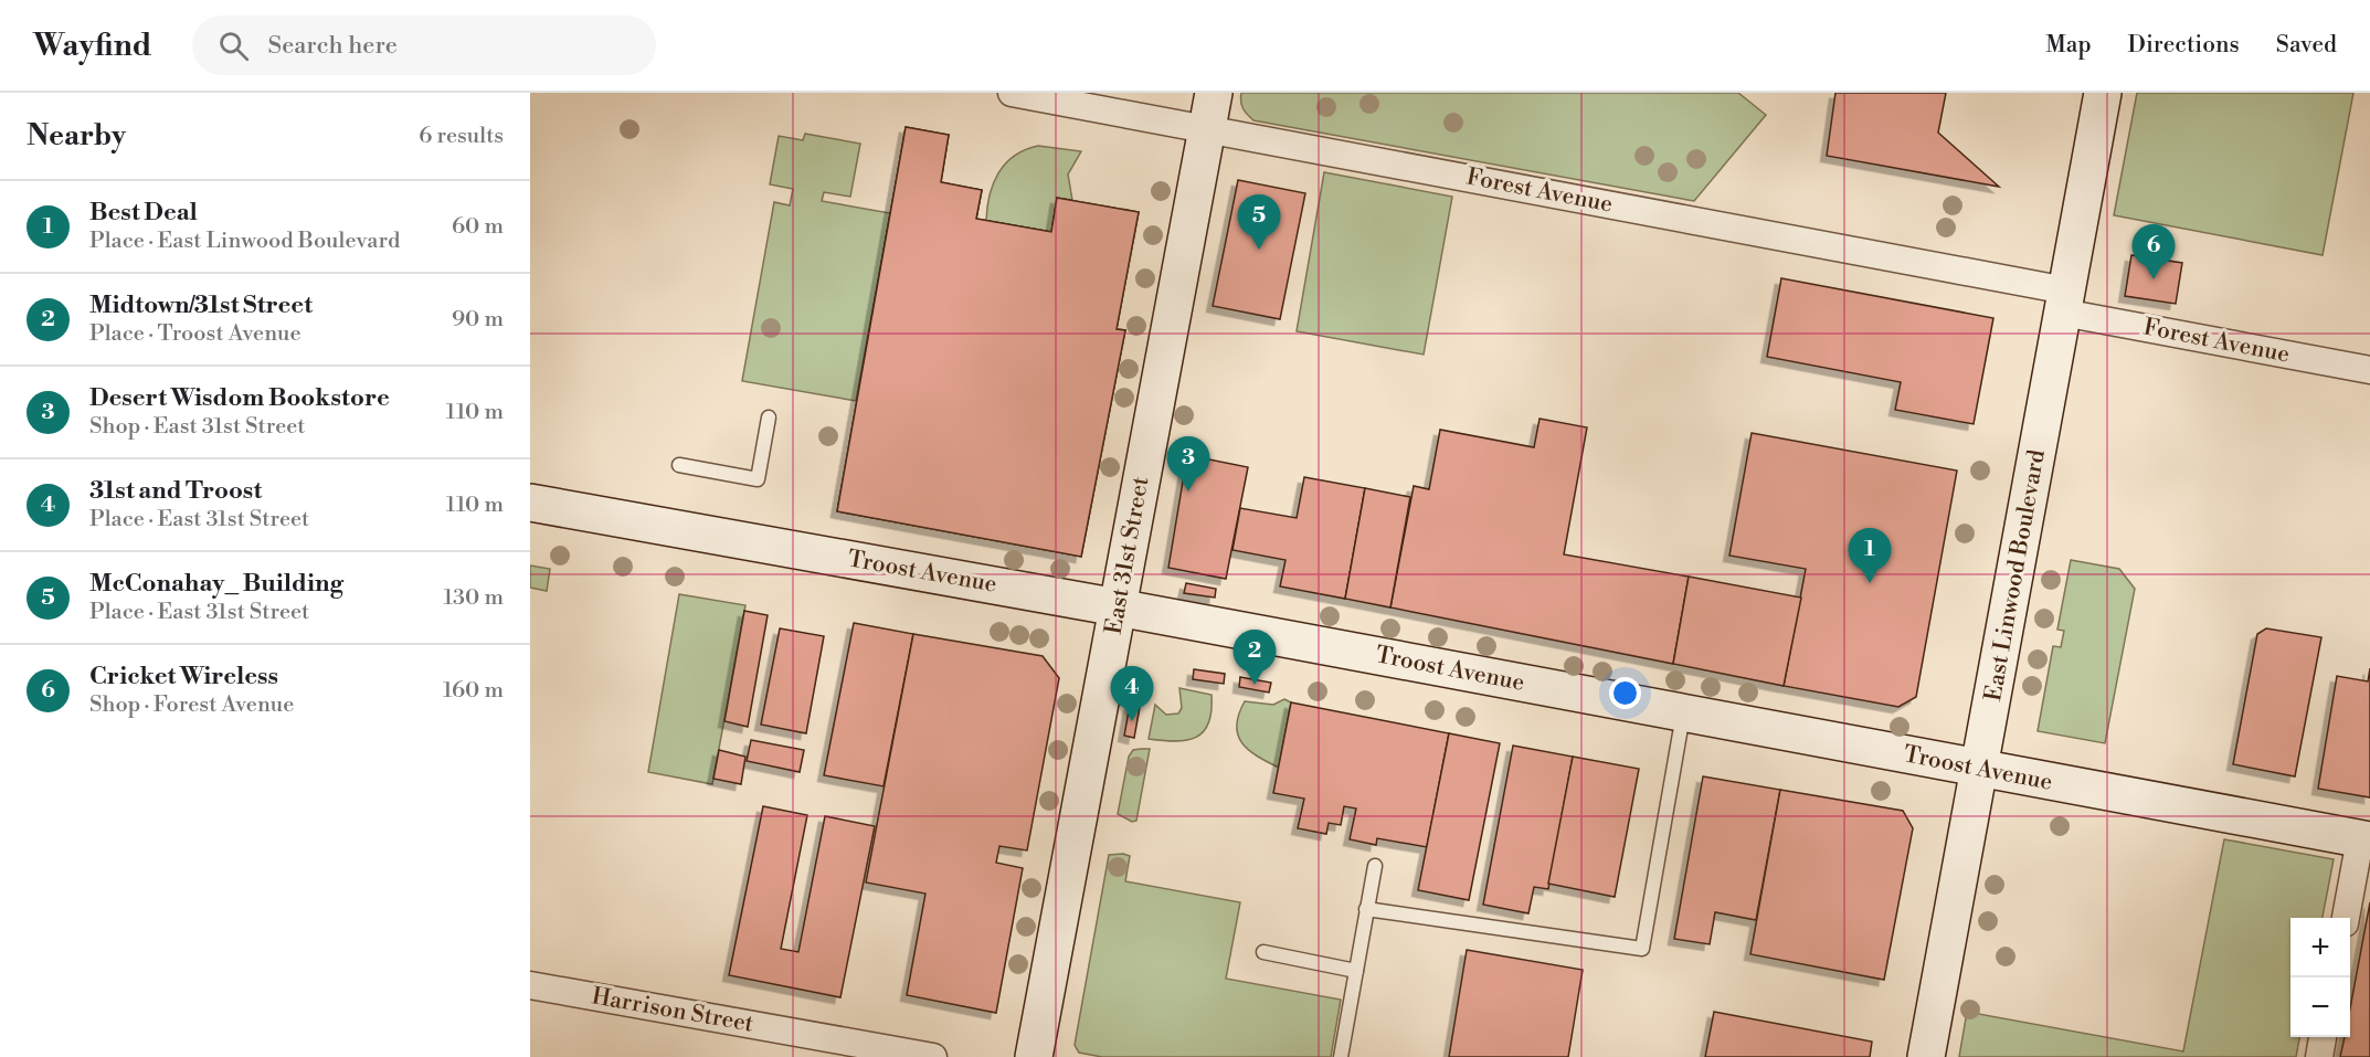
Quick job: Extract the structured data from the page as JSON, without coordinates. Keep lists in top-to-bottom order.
{
  "streets": {
    "main road": ["East 31st Street", "Troost Avenue", "East Linwood Boulevard"],
    "street": ["Forest Avenue", "Harrison Street"]
  },
  "crossings": [
    ["Forest Avenue", "East 31st Street"],
    ["Forest Avenue", "East Linwood Boulevard"],
    ["East 31st Street", "Troost Avenue"],
    ["Troost Avenue", "East Linwood Boulevard"]
  ],
  "page": {
    "header": "Wayfind",
    "search": "Search here",
    "nav": ["Map", "Directions", "Saved"],
    "heading": ["Nearby", "6 results"],
    "list": [
      {
        "mark": "1",
        "name": "Best Deal",
        "note": "Place · East Linwood Boulevard",
        "value": "60 m"
      },
      {
        "mark": "2",
        "name": "Midtown/31st Street",
        "note": "Place · Troost Avenue",
        "value": "90 m"
      },
      {
        "mark": "3",
        "name": "Desert Wisdom Bookstore",
        "note": "Shop · East 31st Street",
        "value": "110 m"
      },
      {
        "mark": "4",
        "name": "31st and Troost",
        "note": "Place · East 31st Street",
        "value": "110 m"
      },
      {
        "mark": "5",
        "name": "McConahay_ Building",
        "note": "Place · East 31st Street",
        "value": "130 m"
      },
      {
        "mark": "6",
        "name": "Cricket Wireless",
        "note": "Shop · Forest Avenue",
        "value": "160 m"
      }
    ],
    "pins": [
      "5",
      "6",
      "3",
      "1",
      "2",
      "4"
    ],
    "map_buttons": ["+", "−"]
  }
}
